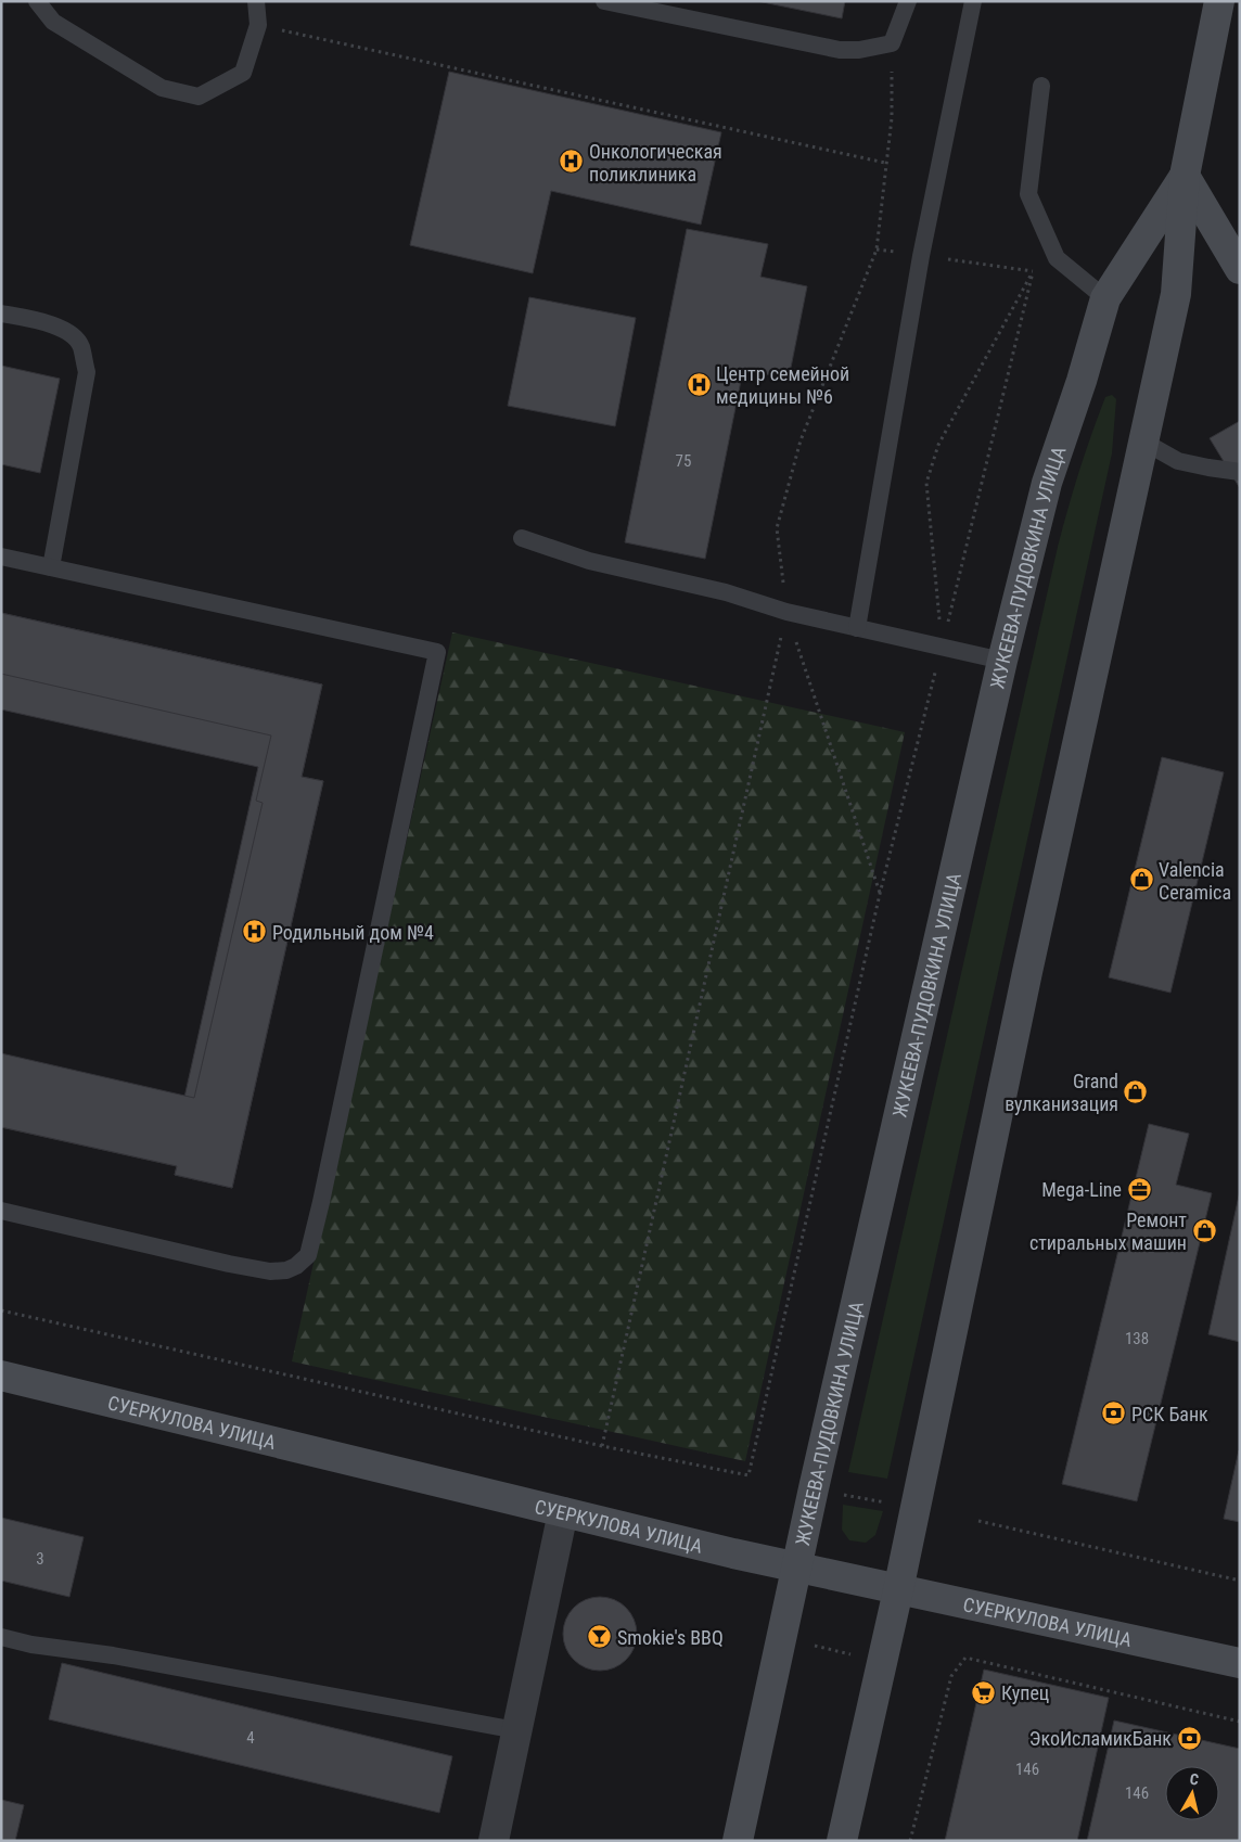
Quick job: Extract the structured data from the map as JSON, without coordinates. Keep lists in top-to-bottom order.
{
  "streets": {
    "main road": ["ЖУКЕЕВА-ПУДОВКИНА УЛИЦА", "СУЕРКУЛОВА УЛИЦА"]
  },
  "crossings": [
    ["ЖУКЕЕВА-ПУДОВКИНА УЛИЦА", "СУЕРКУЛОВА УЛИЦА"]
  ],
  "places": {
    "hospital": ["Онкологическая поликлиника", "Центр семейной медицины №6", "Родильный дом №4"],
    "shop": ["Valencia Ceramica", "Grand вулканизация", "Ремонт стиральных машин"],
    "office": ["Mega-Line"],
    "bank": ["РСК Банк", "ЭкоИсламикБанк"],
    "bar": ["Smokie's BBQ"],
    "supermarket": ["Купец"]
  },
  "house_numbers": [
    "75",
    "138",
    "3",
    "4",
    "146",
    "146"
  ],
  "north": "top"
}
